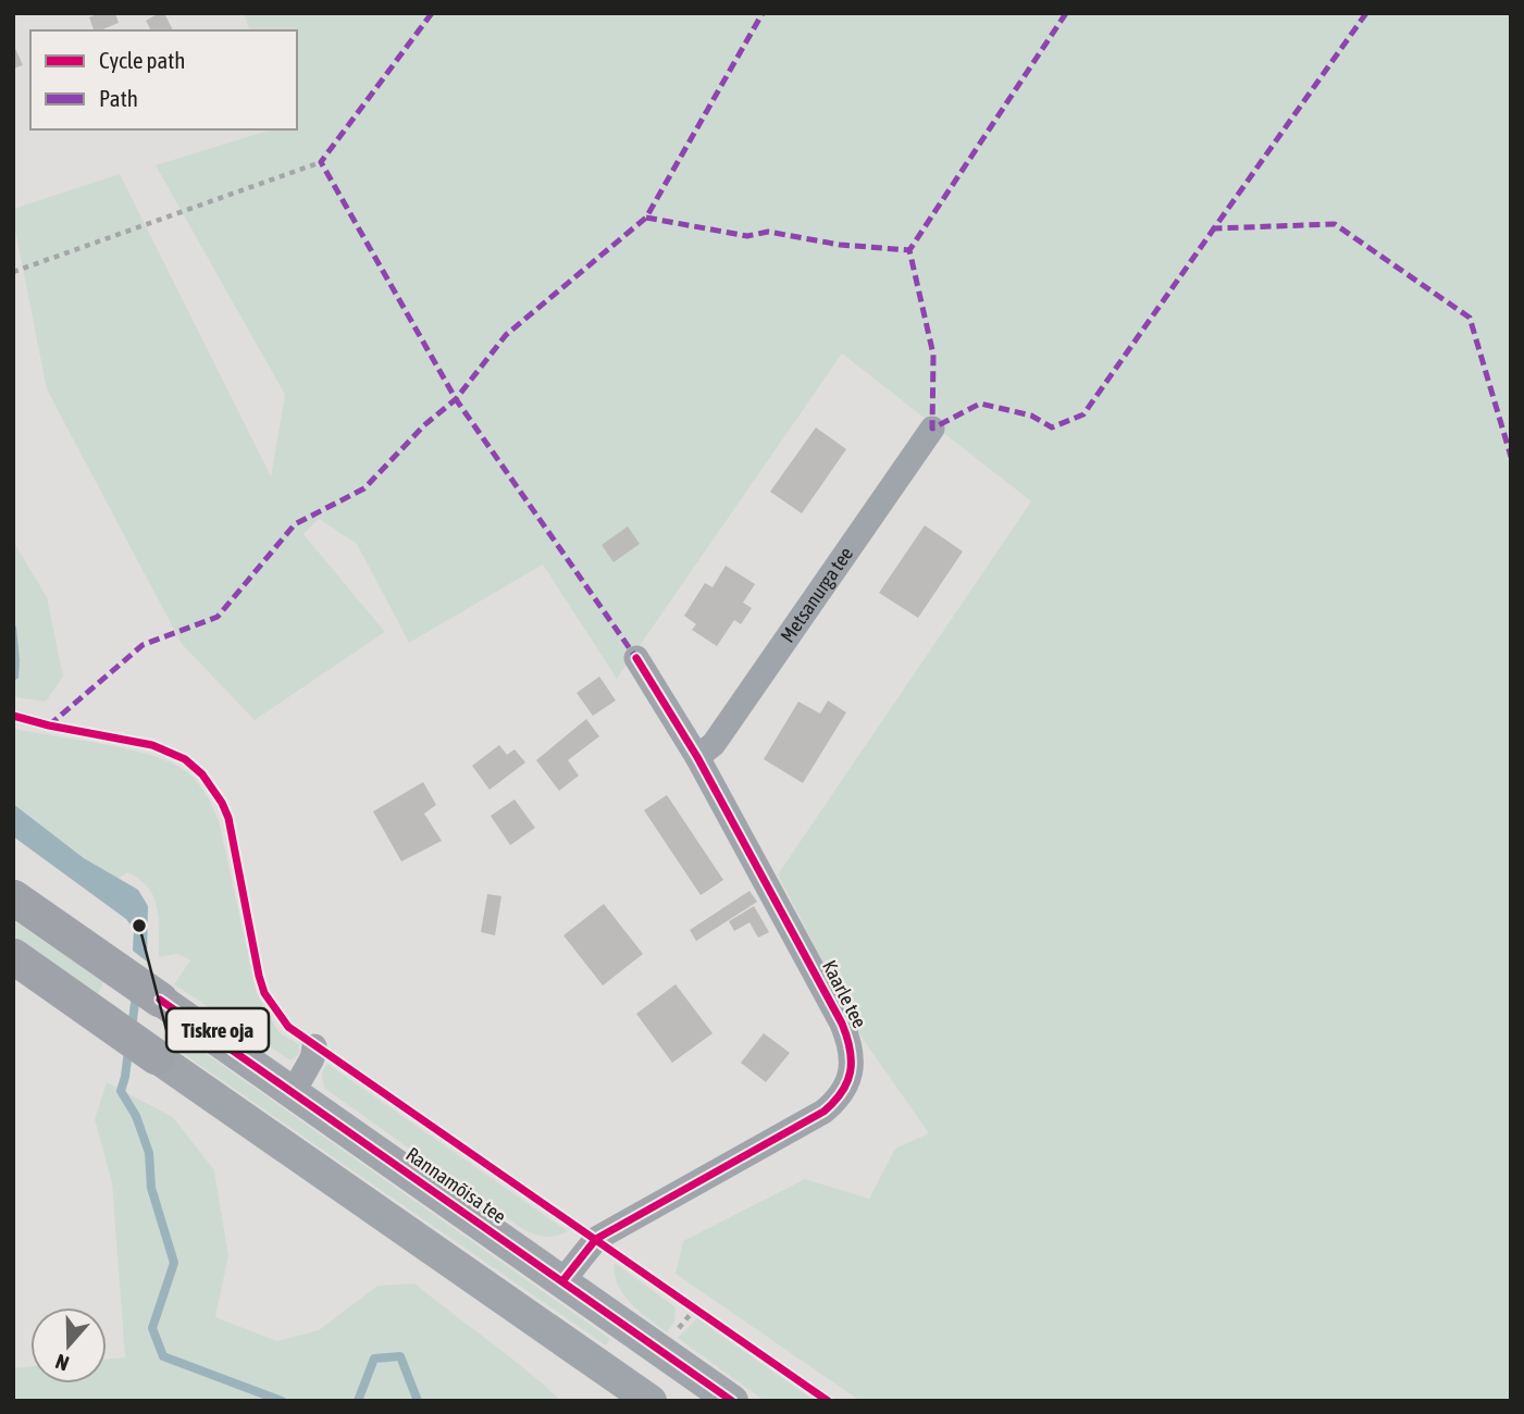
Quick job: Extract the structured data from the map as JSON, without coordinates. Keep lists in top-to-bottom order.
{
  "streets": {
    "main road": ["Rannamõisa tee"],
    "street": ["Metsanurga tee", "Kaarle tee"]
  },
  "crossings": [
    ["Metsanurga tee", "Kaarle tee"],
    ["Kaarle tee", "Rannamõisa tee"]
  ],
  "places": ["Tiskre oja"],
  "legend": ["Cycle path", "Path"],
  "north": "bottom"
}
